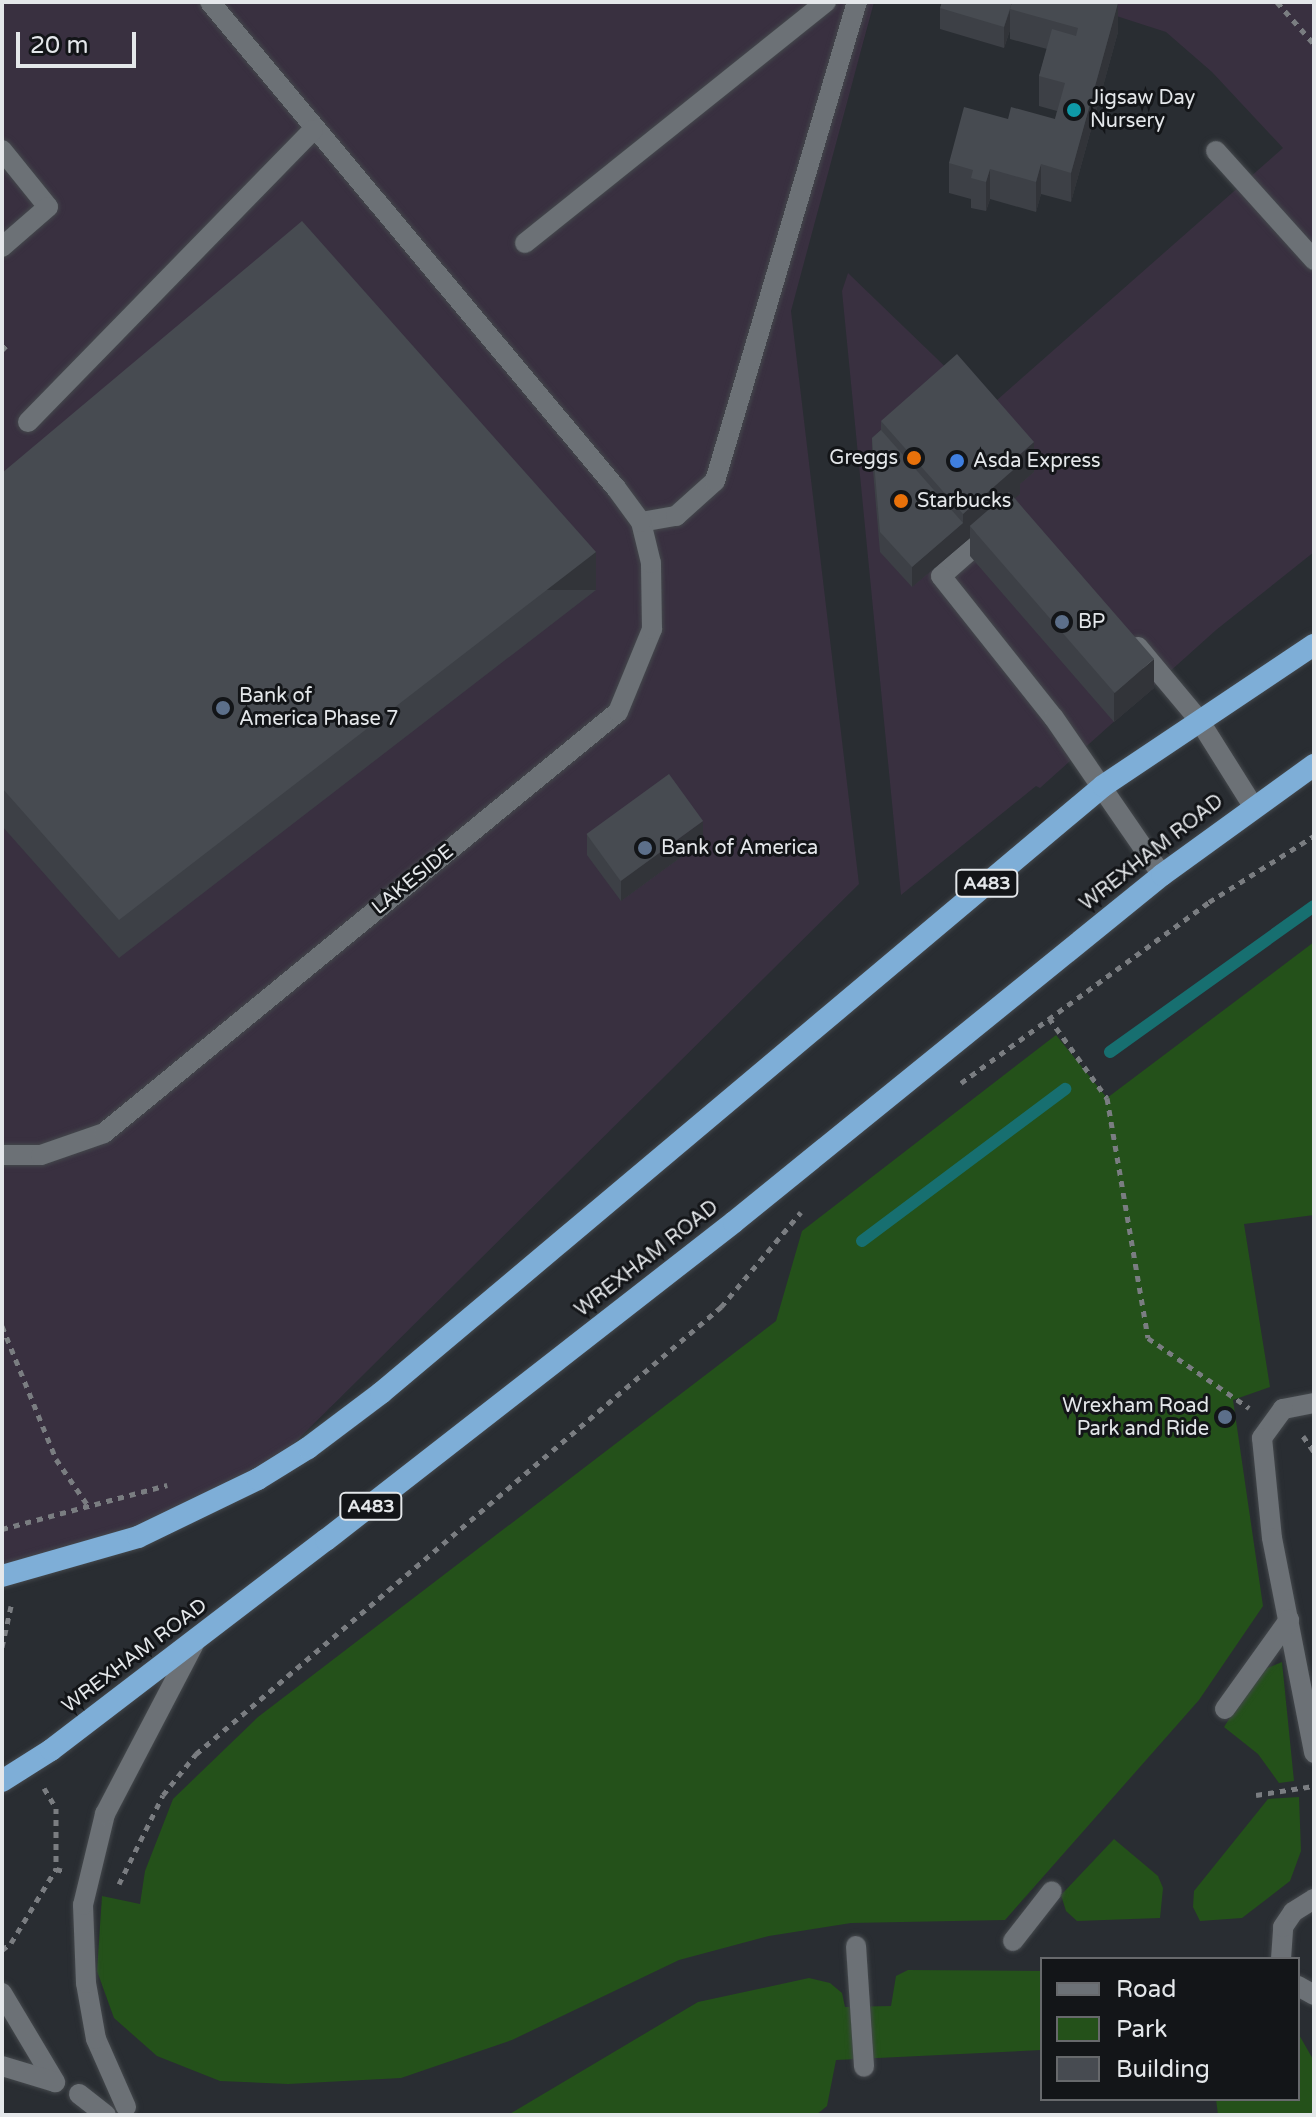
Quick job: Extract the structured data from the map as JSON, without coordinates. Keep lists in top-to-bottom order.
{
  "streets": {
    "highway": ["WREXHAM ROAD", "A483"],
    "street": ["LAKESIDE"]
  },
  "places": [
    "Jigsaw Day Nursery",
    "Greggs",
    "Asda Express",
    "Starbucks",
    "BP",
    "Bank of America Phase 7",
    "Bank of America",
    "Wrexham Road Park and Ride"
  ],
  "legend": ["Road", "Park", "Building"],
  "scale_bar": "20 m"
}
